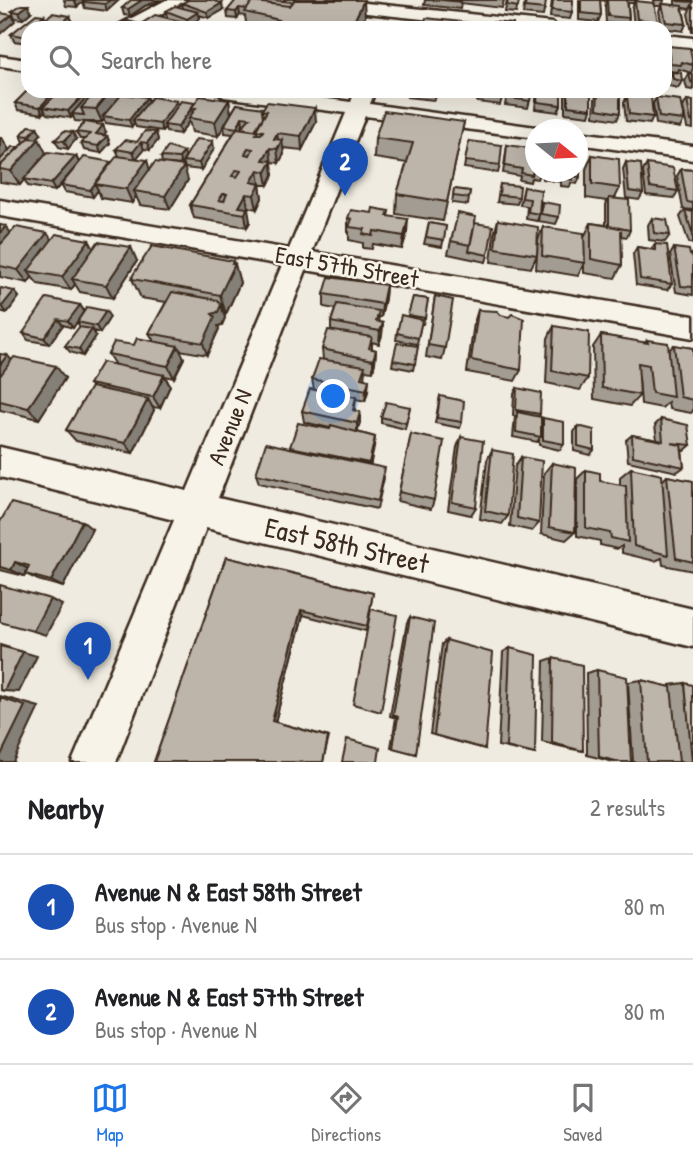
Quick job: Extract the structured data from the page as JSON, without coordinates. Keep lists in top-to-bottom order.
{
  "streets": {
    "street": ["East 57th Street", "Avenue N", "East 58th Street"]
  },
  "crossings": [
    ["East 57th Street", "Avenue N"],
    ["Avenue N", "East 58th Street"]
  ],
  "north": "right",
  "page": {
    "search": "Search here",
    "pins": ["2", "1"],
    "heading": ["Nearby", "2 results"],
    "list": [
      {
        "mark": "1",
        "name": "Avenue N & East 58th Street",
        "note": "Bus stop · Avenue N",
        "value": "80 m"
      },
      {
        "mark": "2",
        "name": "Avenue N & East 57th Street",
        "note": "Bus stop · Avenue N",
        "value": "80 m"
      }
    ],
    "nav": ["Map", "Directions", "Saved"]
  }
}
